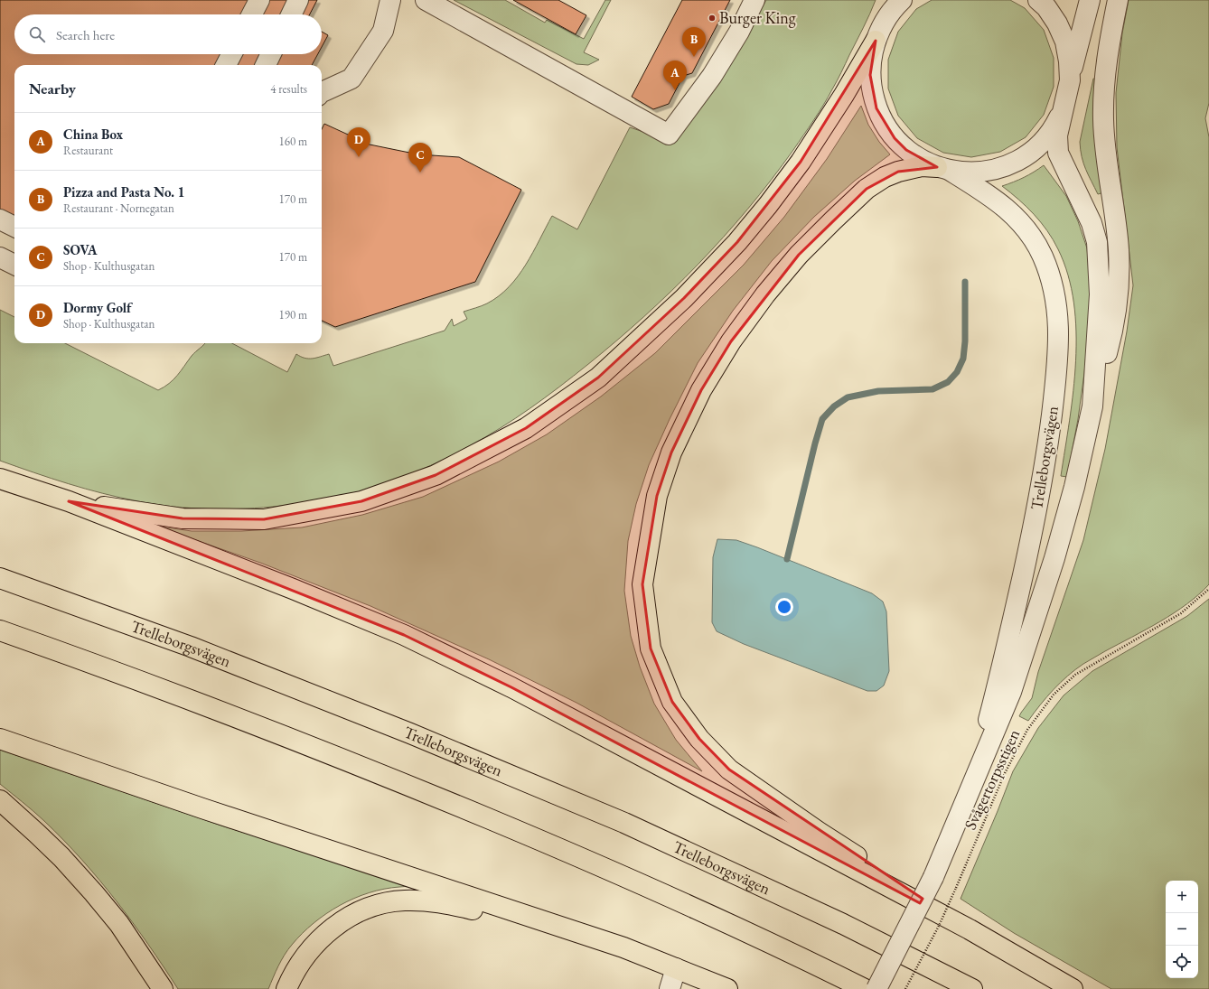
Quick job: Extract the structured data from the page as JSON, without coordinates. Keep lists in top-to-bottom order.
{
  "streets": {
    "highway": ["Trelleborgsvägen"],
    "path": ["Svågertorpsstigen"]
  },
  "places": ["Burger King"],
  "page": {
    "search": "Search here",
    "pins": [
      "B",
      "A",
      "D",
      "C"
    ],
    "heading": ["Nearby", "4 results"],
    "list": [
      {
        "mark": "A",
        "name": "China Box",
        "note": "Restaurant",
        "value": "160 m"
      },
      {
        "mark": "B",
        "name": "Pizza and Pasta No. 1",
        "note": "Restaurant · Nornegatan",
        "value": "170 m"
      },
      {
        "mark": "C",
        "name": "SOVA",
        "note": "Shop · Kulthusgatan",
        "value": "170 m"
      },
      {
        "mark": "D",
        "name": "Dormy Golf",
        "note": "Shop · Kulthusgatan",
        "value": "190 m"
      }
    ],
    "map_buttons": ["+", "−"]
  }
}
